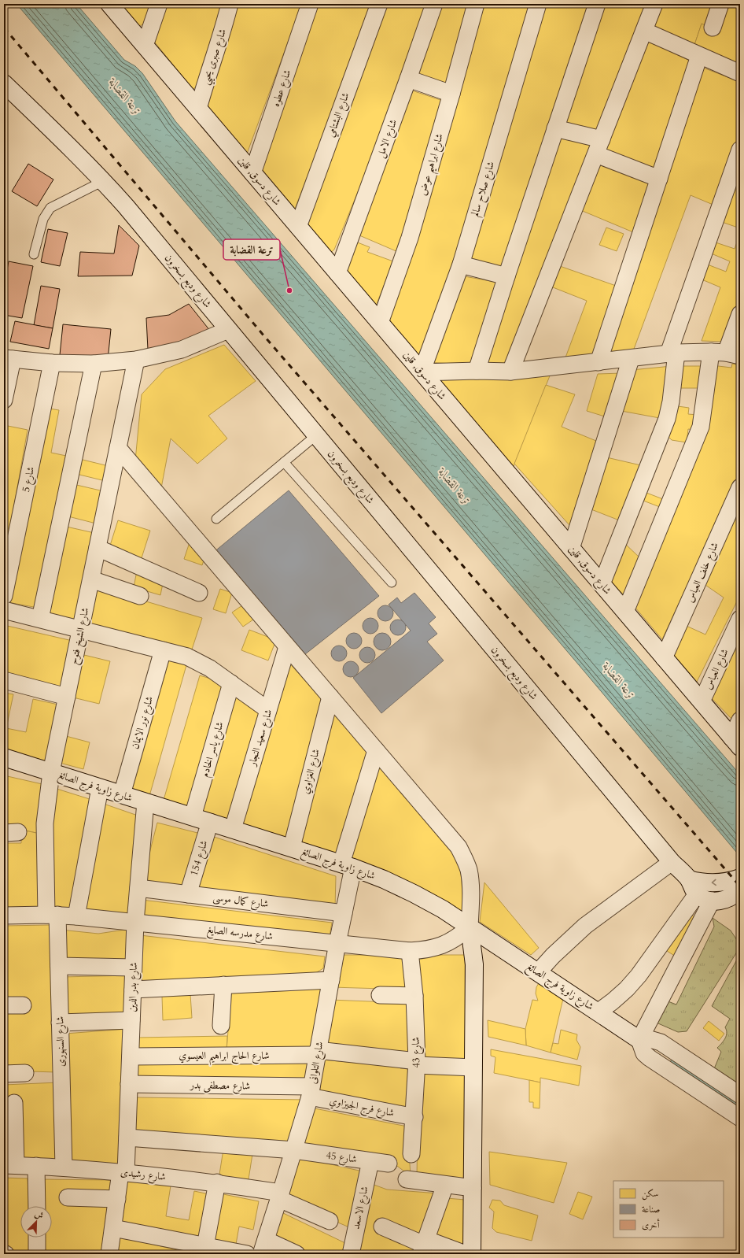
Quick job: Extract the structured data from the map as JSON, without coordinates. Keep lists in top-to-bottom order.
{
  "streets": {
    "street": [
      "شارع صبرى يحيي",
      "شارع عطوه",
      "شارع البشتامي",
      "شارع الامل",
      "شارع ابراهيم عوض",
      "شارع دسوق, قلين",
      "شارع صلاح سالم",
      "شارع وديع بسخرون",
      "شارع 5",
      "شارع خلف العباس",
      "شارع الشيخ فتوح",
      "شارع العباس",
      "شارع نور الايمان",
      "شارع سعيد النجار",
      "شارع ياسر الخادم",
      "شارع الغزاوي",
      "شارع زاوية فرج الصائغ",
      "شارع 154",
      "شارع كمال موسى",
      "شارع مدرسه الصايغ",
      "شارع بدر الدين",
      "شارع السنهورى",
      "شارع 43",
      "شارع الحاج ابراهيم العيسوي",
      "شارع التلوانى",
      "شارع مصطفى بدر",
      "شارع فرج الجيزاوي",
      "شارع 45",
      "شارع رشيدى",
      "شارع الاسعد"
    ]
  },
  "crossings": [
    ["شارع صبرى يحيي", "شارع دسوق, قلين"],
    ["شارع عطوه", "شارع دسوق, قلين"],
    ["شارع البشتامي", "شارع دسوق, قلين"],
    ["شارع الامل", "شارع دسوق, قلين"],
    ["شارع ابراهيم عوض", "شارع دسوق, قلين"],
    ["شارع دسوق, قلين", "شارع صلاح سالم"],
    ["شارع دسوق, قلين", "شارع خلف العباس"],
    ["شارع دسوق, قلين", "شارع العباس"],
    ["شارع الشيخ فتوح", "شارع زاوية فرج الصائغ"],
    ["شارع الشيخ فتوح", "شارع مدرسه الصايغ"],
    ["شارع الشيخ فتوح", "شارع السنهورى"],
    ["شارع نور الايمان", "شارع زاوية فرج الصائغ"],
    ["شارع سعيد النجار", "شارع زاوية فرج الصائغ"],
    ["شارع ياسر الخادم", "شارع زاوية فرج الصائغ"],
    ["شارع الغزاوي", "شارع زاوية فرج الصائغ"],
    ["شارع زاوية فرج الصائغ", "شارع 154"],
    ["شارع زاوية فرج الصائغ", "شارع مدرسه الصايغ"],
    ["شارع زاوية فرج الصائغ", "شارع بدر الدين"],
    ["شارع زاوية فرج الصائغ", "شارع التلوانى"],
    ["شارع 154", "شارع كمال موسى"],
    ["شارع كمال موسى", "شارع بدر الدين"],
    ["شارع كمال موسى", "شارع التلوانى"],
    ["شارع مدرسه الصايغ", "شارع بدر الدين"],
    ["شارع مدرسه الصايغ", "شارع السنهورى"],
    ["شارع مدرسه الصايغ", "شارع 43"],
    ["شارع مدرسه الصايغ", "شارع التلوانى"],
    ["شارع بدر الدين", "شارع الحاج ابراهيم العيسوي"],
    ["شارع بدر الدين", "شارع مصطفى بدر"],
    ["شارع بدر الدين", "شارع 45"],
    ["شارع بدر الدين", "شارع رشيدى"],
    ["شارع السنهورى", "شارع رشيدى"],
    ["شارع 43", "شارع الحاج ابراهيم العيسوي"],
    ["شارع 43", "شارع فرج الجيزاوي"],
    ["شارع الحاج ابراهيم العيسوي", "شارع التلوانى"],
    ["شارع التلوانى", "شارع مصطفى بدر"],
    ["شارع التلوانى", "شارع فرج الجيزاوي"],
    ["شارع التلوانى", "شارع 45"],
    ["شارع التلوانى", "شارع رشيدى"],
    ["شارع مصطفى بدر", "شارع فرج الجيزاوي"],
    ["شارع 45", "شارع الاسعد"]
  ],
  "water": ["ترعة القضابة"],
  "places": ["ترعة القضابة"],
  "legend": ["سكن", "صناعة", "أخرى"],
  "north": "top right"
}
